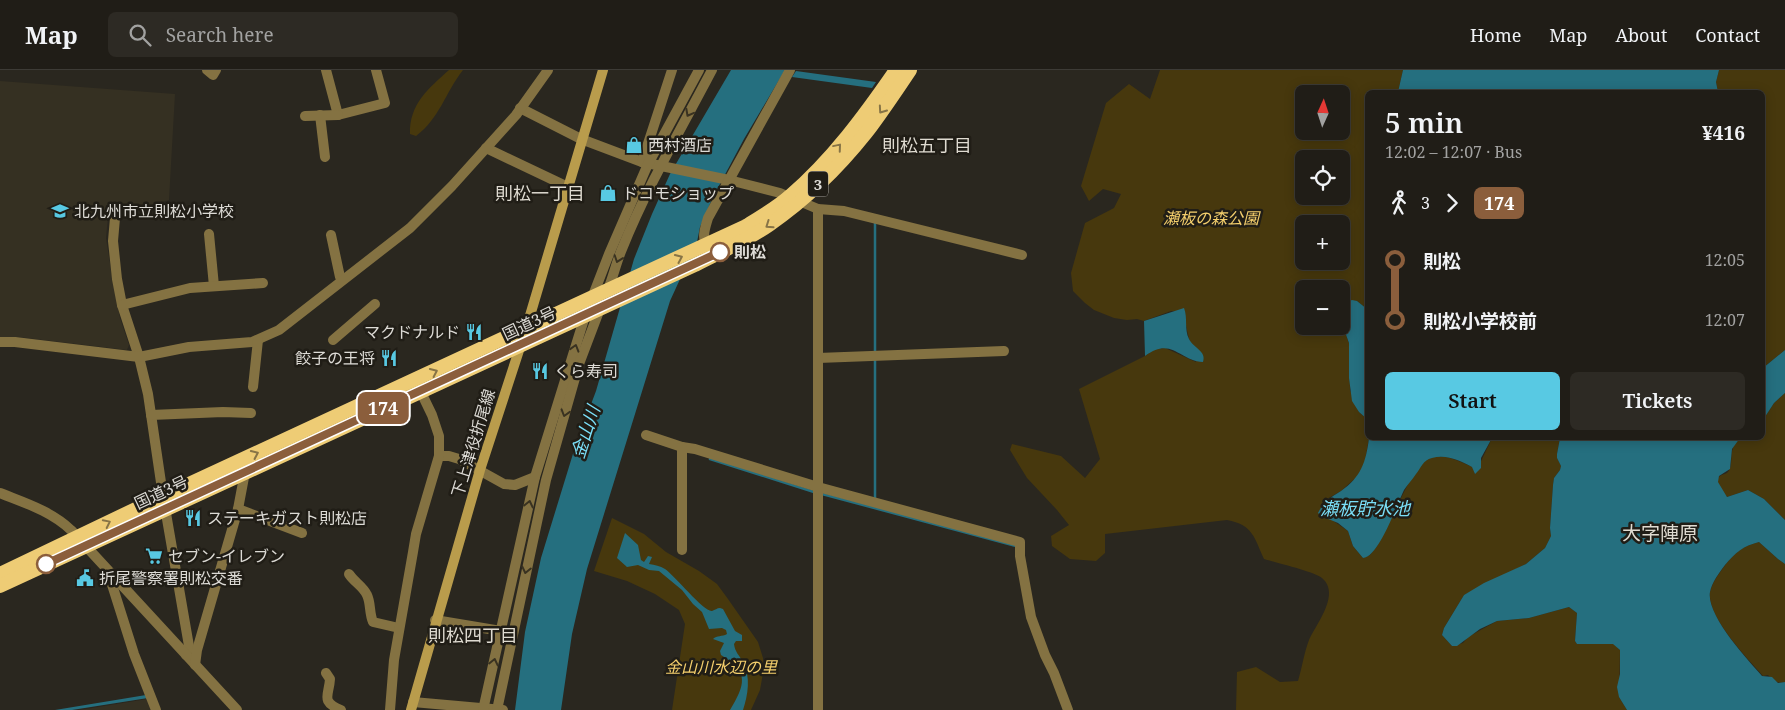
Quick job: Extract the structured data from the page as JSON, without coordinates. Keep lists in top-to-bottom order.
{
  "streets": {
    "highway": ["3", "国道3号"],
    "main road": ["下上津役折尾線"]
  },
  "crossings": [
    ["国道3号", "下上津役折尾線"]
  ],
  "districts": [
    "則松五丁目",
    "則松一丁目",
    "大字陣原",
    "則松四丁目"
  ],
  "water": ["金山川", "瀬板貯水池"],
  "parks": ["瀬板の森公園", "金山川水辺の里"],
  "places": {
    "shop": ["西村酒店", "ドコモショップ"],
    "school or university": ["北九州市立則松小学校"],
    "other": ["則松"],
    "restaurant": [
      "マクドナルド",
      "餃子の王将",
      "くら寿司",
      "ステーキガスト則松店"
    ],
    "supermarket": ["セブン-イレブン"],
    "public building": ["折尾警察署則松交番"]
  },
  "lines": ["bus line 174"],
  "north": "top",
  "page": {
    "header": "Map",
    "search": "Search here",
    "nav": [
      "Home",
      "Map",
      "About",
      "Contact"
    ],
    "on_map": "174",
    "map_buttons": ["+", "−"],
    "heading": ["5 min", "12:02 – 12:07 · Bus", "¥416"],
    "legs": ["3", "174"],
    "list": [
      {
        "name": "則松",
        "value": "12:05"
      },
      {
        "name": "則松小学校前",
        "value": "12:07"
      }
    ],
    "buttons": ["Start", "Tickets"]
  }
}
